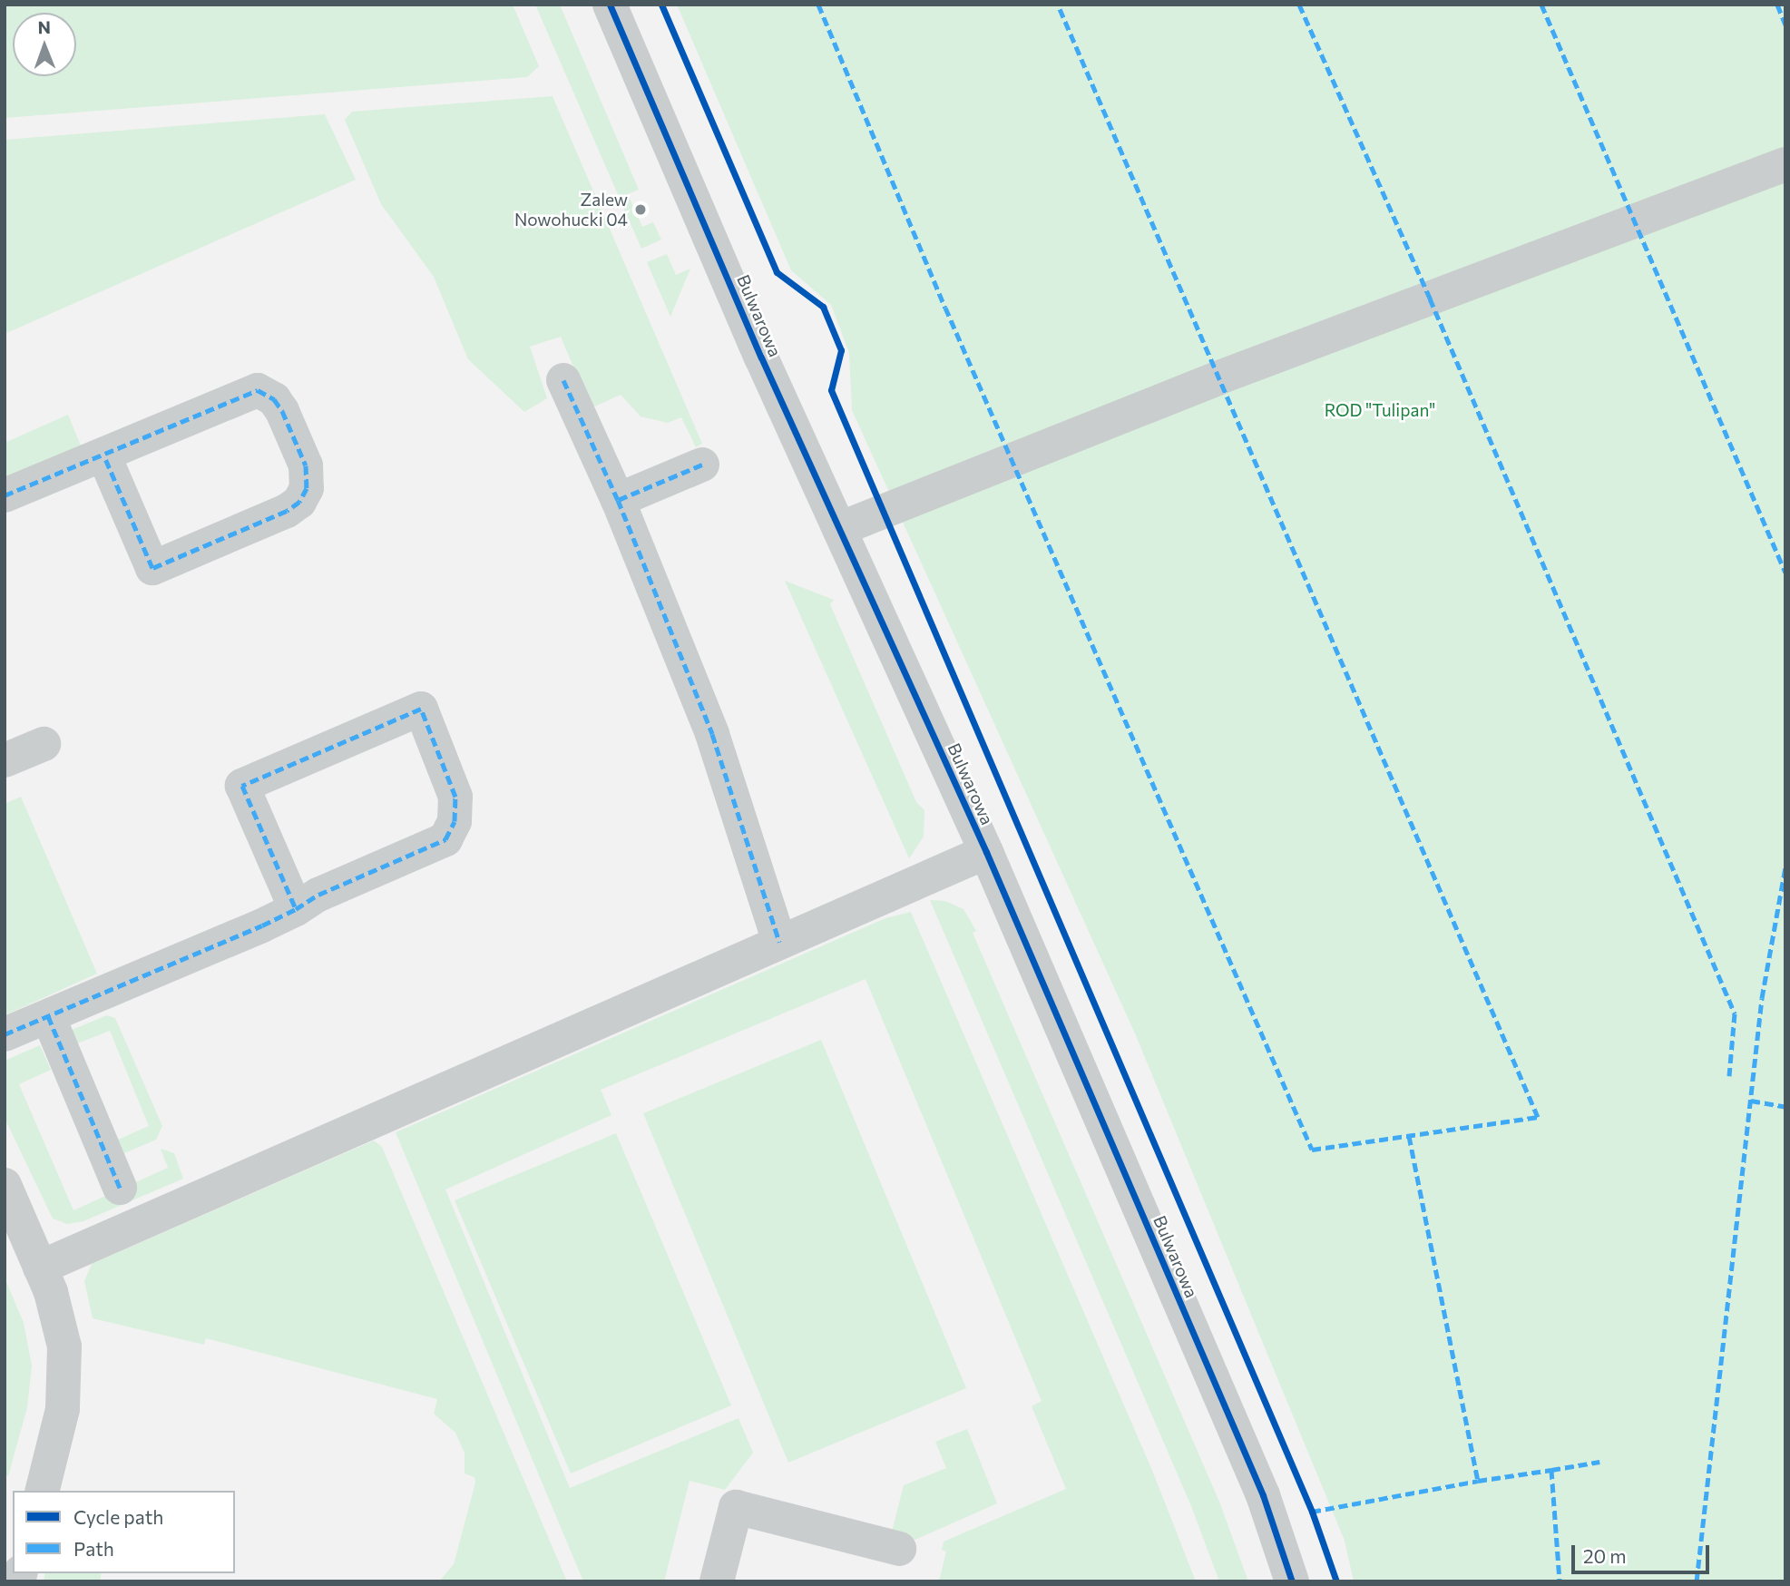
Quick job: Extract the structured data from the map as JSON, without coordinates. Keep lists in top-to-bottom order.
{
  "streets": {
    "street": ["Bulwarowa"]
  },
  "parks": ["ROD \"Tulipan\""],
  "places": ["Zalew Nowohucki 04"],
  "legend": ["Cycle path", "Path"],
  "scale_bar": "20 m",
  "north": "top"
}
